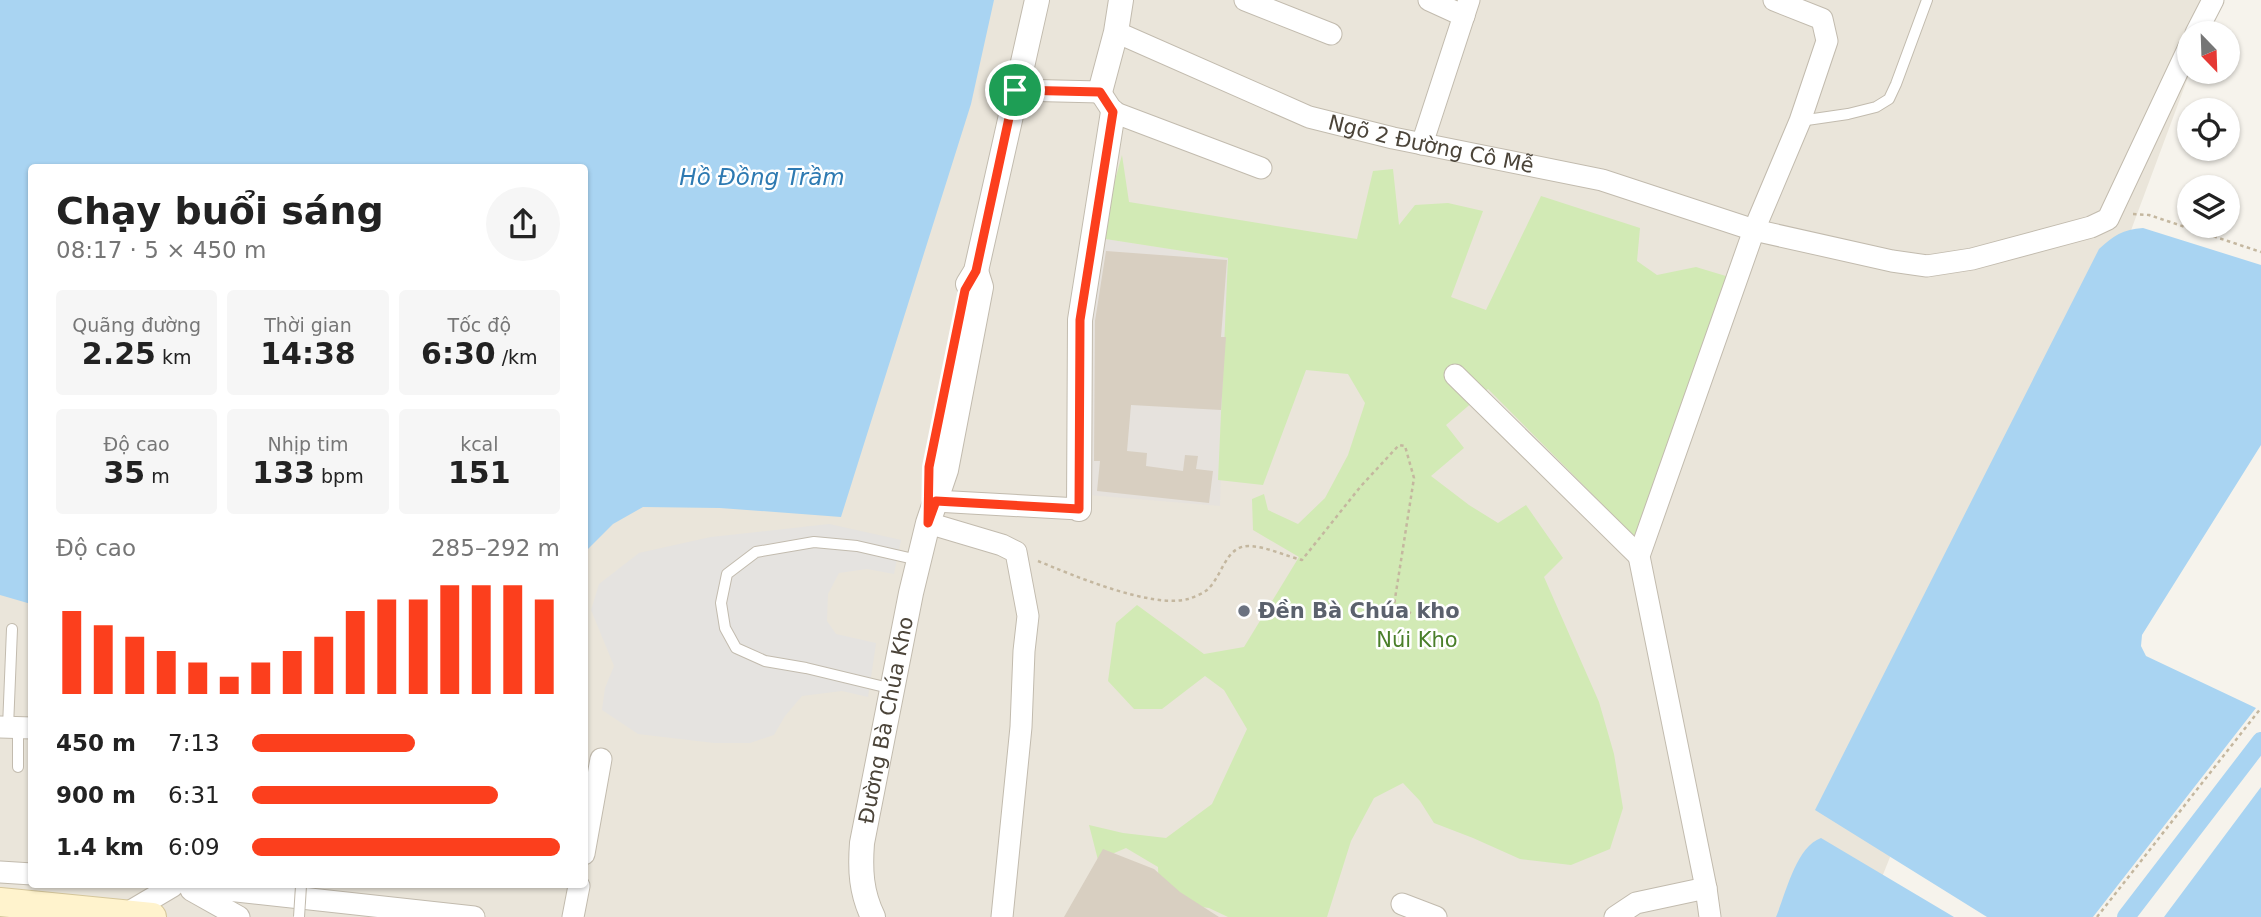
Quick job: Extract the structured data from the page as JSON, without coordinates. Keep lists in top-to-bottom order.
{
  "streets": {
    "street": ["Ngõ 2 Đường Cô Mễ", "Đường Bà Chúa Kho"]
  },
  "water": ["Hồ Đồng Trầm"],
  "parks": ["Núi Kho"],
  "places": ["Đền Bà Chúa kho"],
  "north": "bottom right",
  "page": {
    "heading": ["Chạy buổi sáng", "08:17 · 5 × 450 m"],
    "stats": [
      ["Quãng đường", "2.25 km"],
      ["Thời gian", "14:38"],
      ["Tốc độ", "6:30 /km"],
      ["Độ cao", "35 m"],
      ["Nhịp tim", "133 bpm"],
      ["kcal", "151"]
    ],
    "chart": ["Độ cao", "285–292 m"],
    "list": [
      {
        "name": "450 m",
        "note": "7:13"
      },
      {
        "name": "900 m",
        "note": "6:31"
      },
      {
        "name": "1.4 km",
        "note": "6:09"
      }
    ]
  }
}
